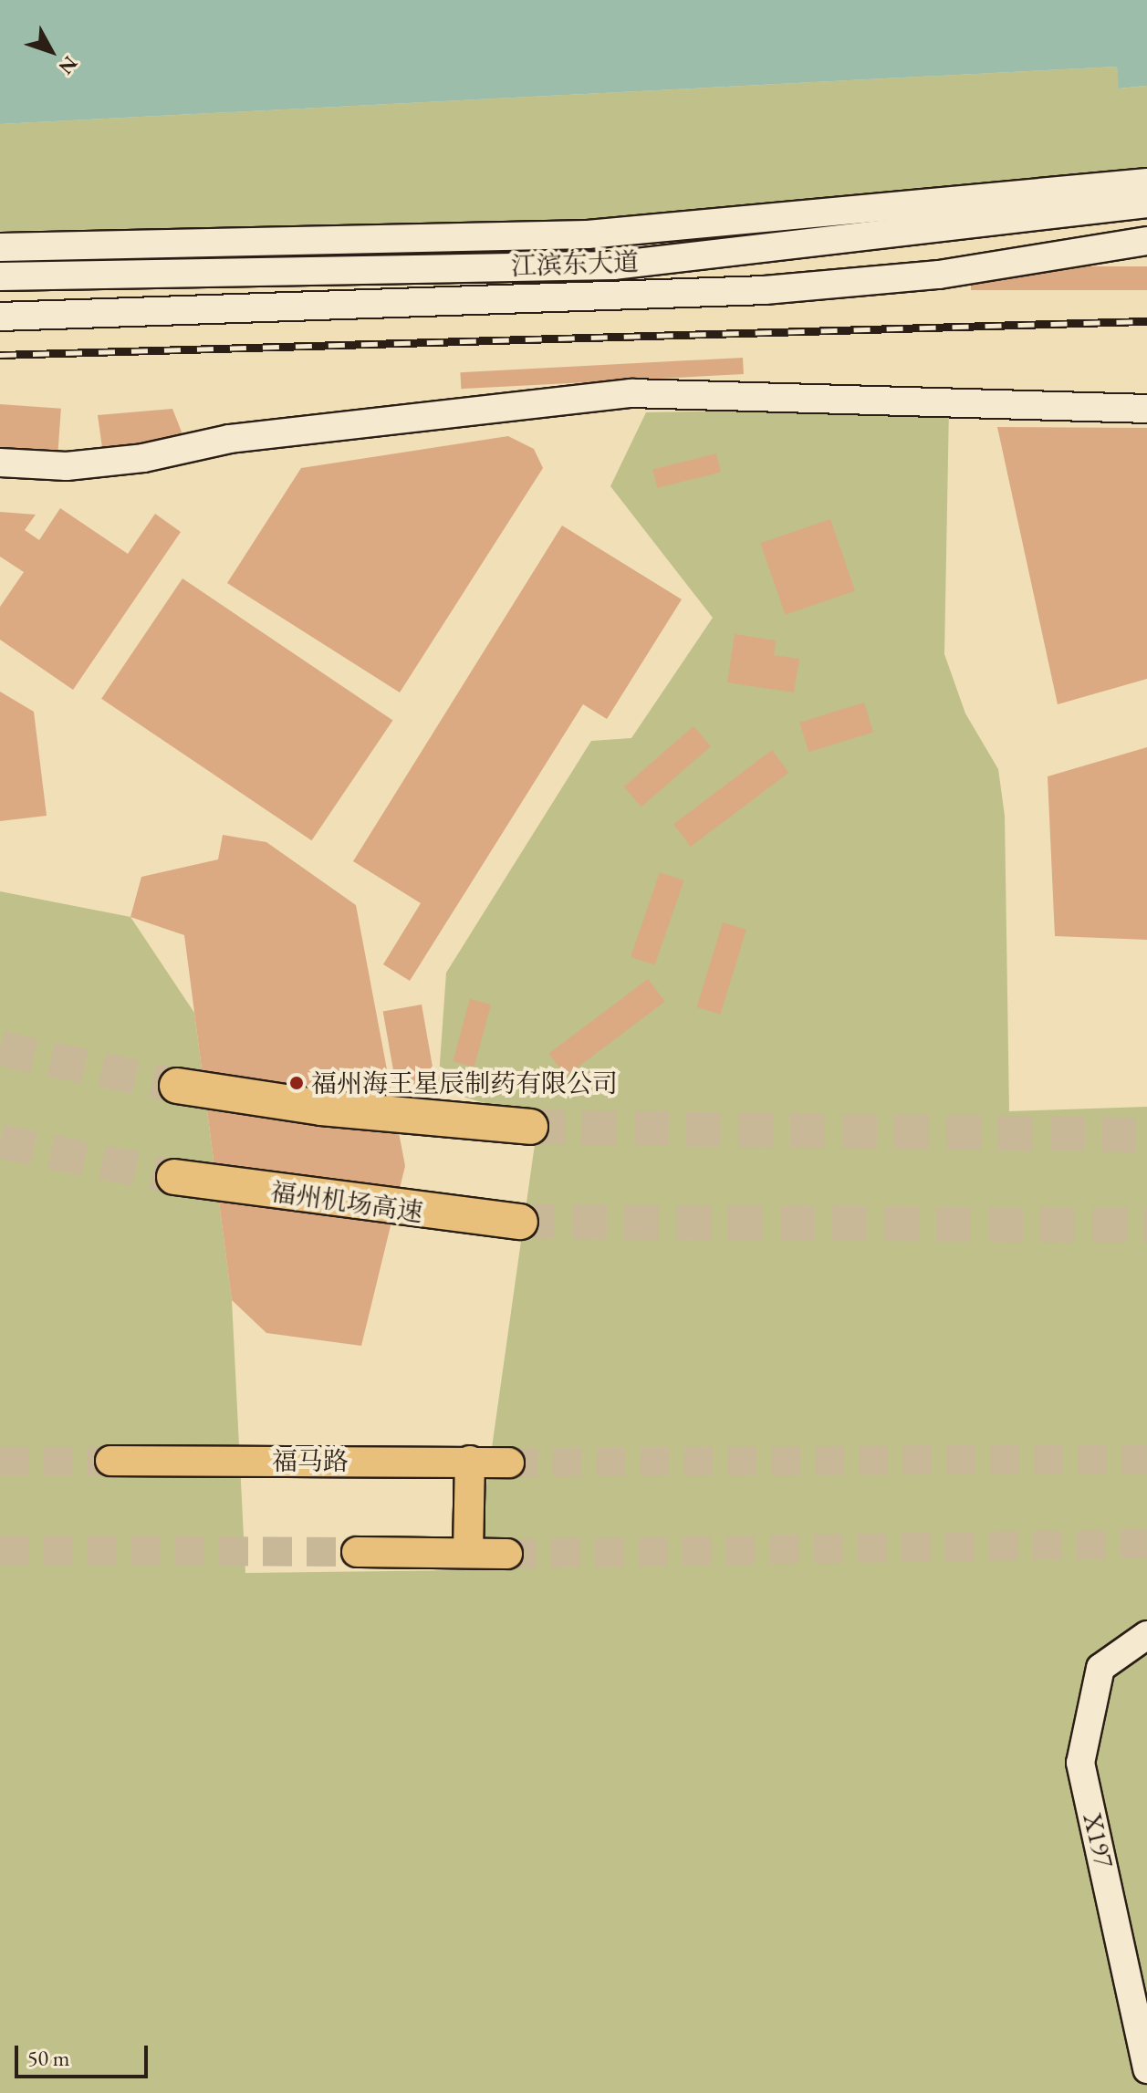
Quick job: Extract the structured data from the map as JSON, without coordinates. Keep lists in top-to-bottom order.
{
  "streets": {
    "highway": ["福州机场高速"],
    "main road": ["福马路"],
    "street": ["江滨东大道", "X197"]
  },
  "places": ["福州海王星辰制药有限公司"],
  "scale_bar": "50 m",
  "north": "bottom right"
}
